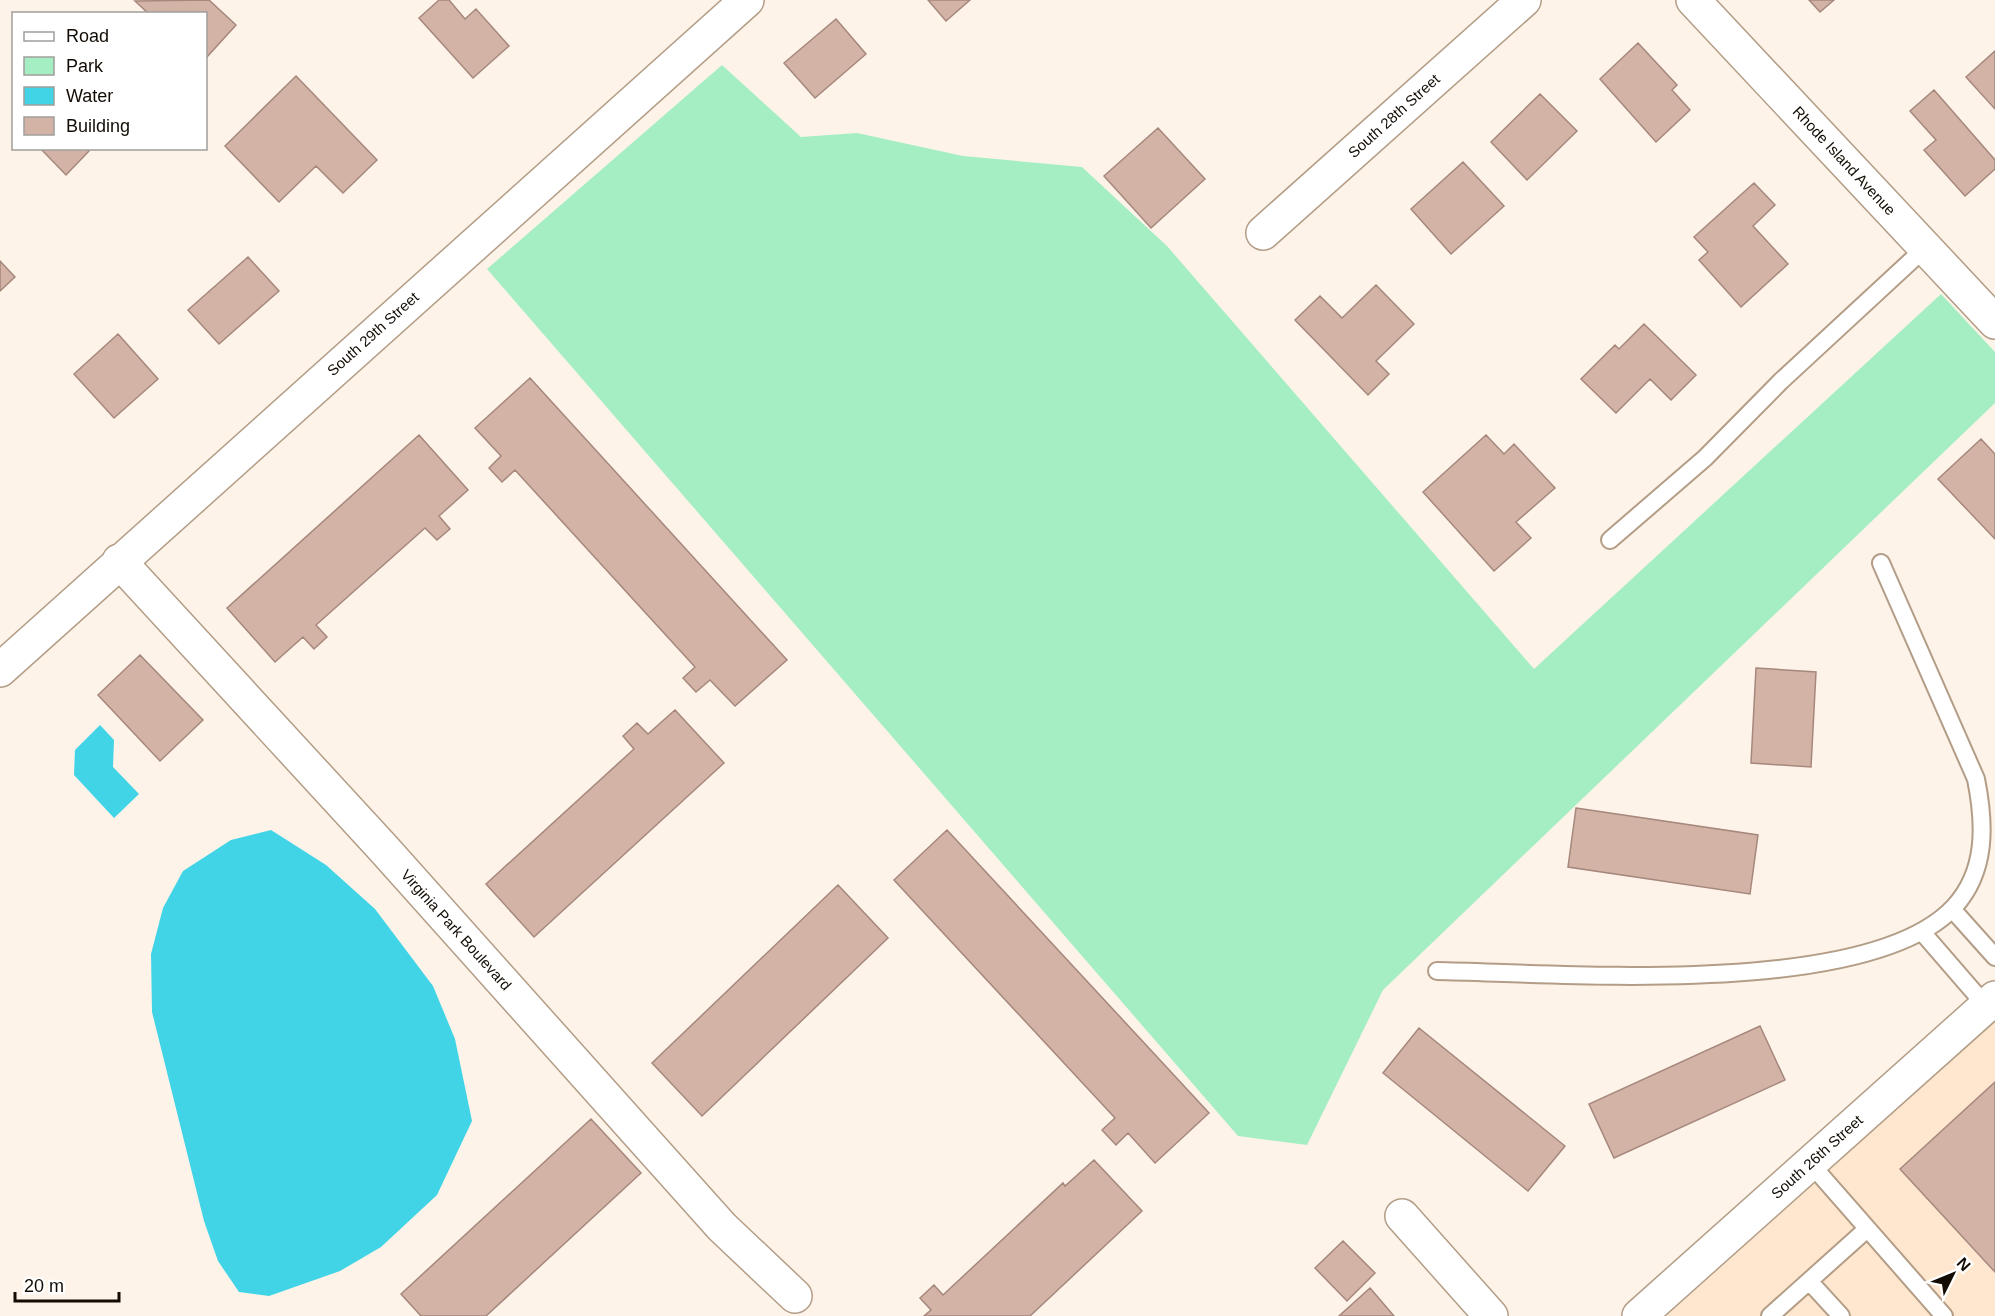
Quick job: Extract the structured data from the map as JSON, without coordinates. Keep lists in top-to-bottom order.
{
  "streets": {
    "street": [
      "South 28th Street",
      "Rhode Island Avenue",
      "South 29th Street",
      "Virginia Park Boulevard",
      "South 26th Street"
    ]
  },
  "crossings": [
    ["South 29th Street", "Virginia Park Boulevard"]
  ],
  "legend": [
    "Road",
    "Park",
    "Water",
    "Building"
  ],
  "scale_bar": "20 m",
  "north": "top right"
}
